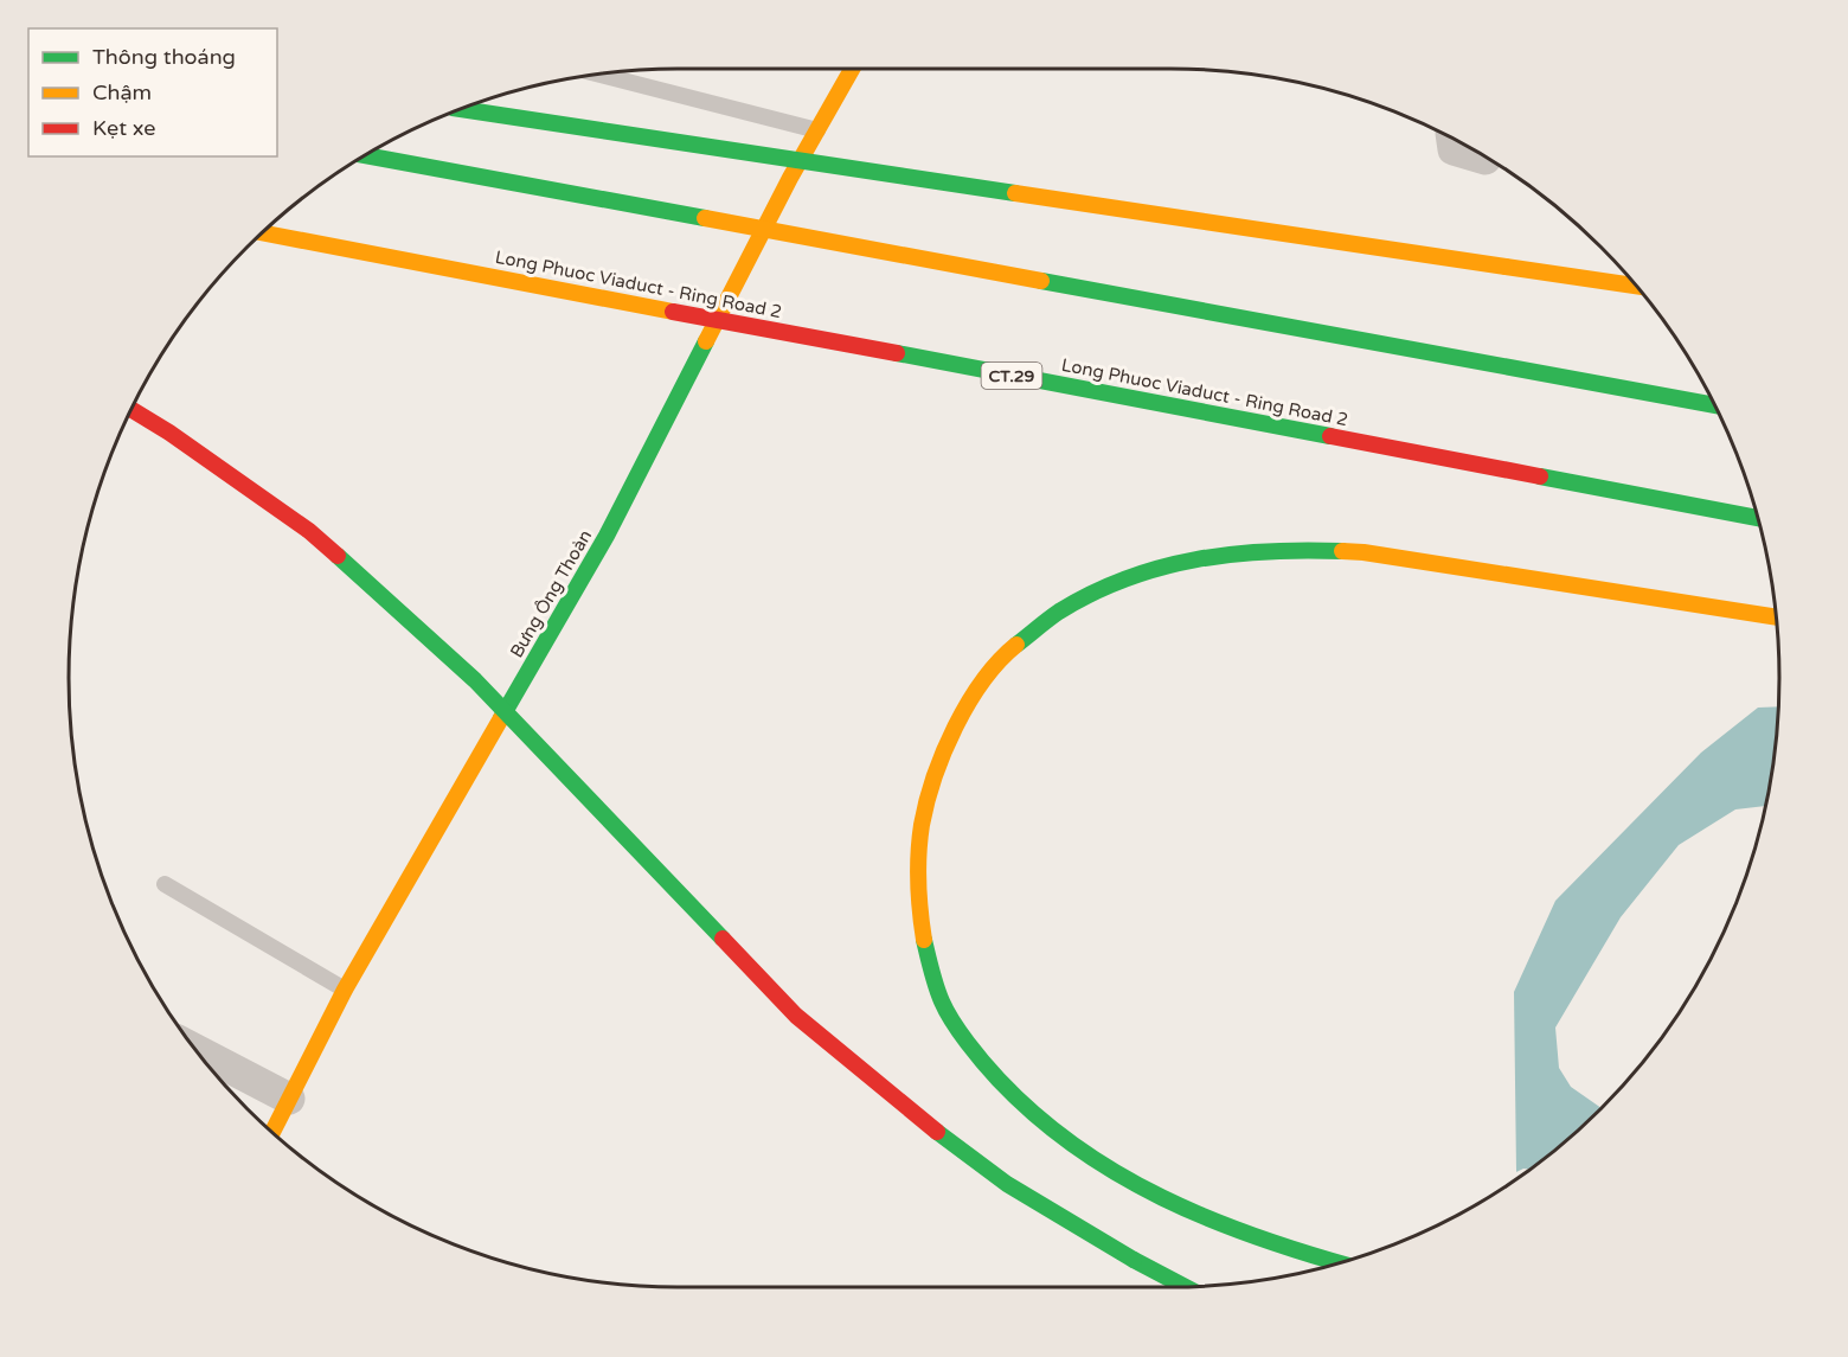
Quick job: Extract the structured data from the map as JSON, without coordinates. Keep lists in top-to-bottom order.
{
  "streets": {
    "main road": ["Long Phuoc Viaduct - Ring Road 2", "CT.29", "Bưng Ông Thoàn"]
  },
  "legend": ["Thông thoáng", "Chậm", "Kẹt xe"]
}
